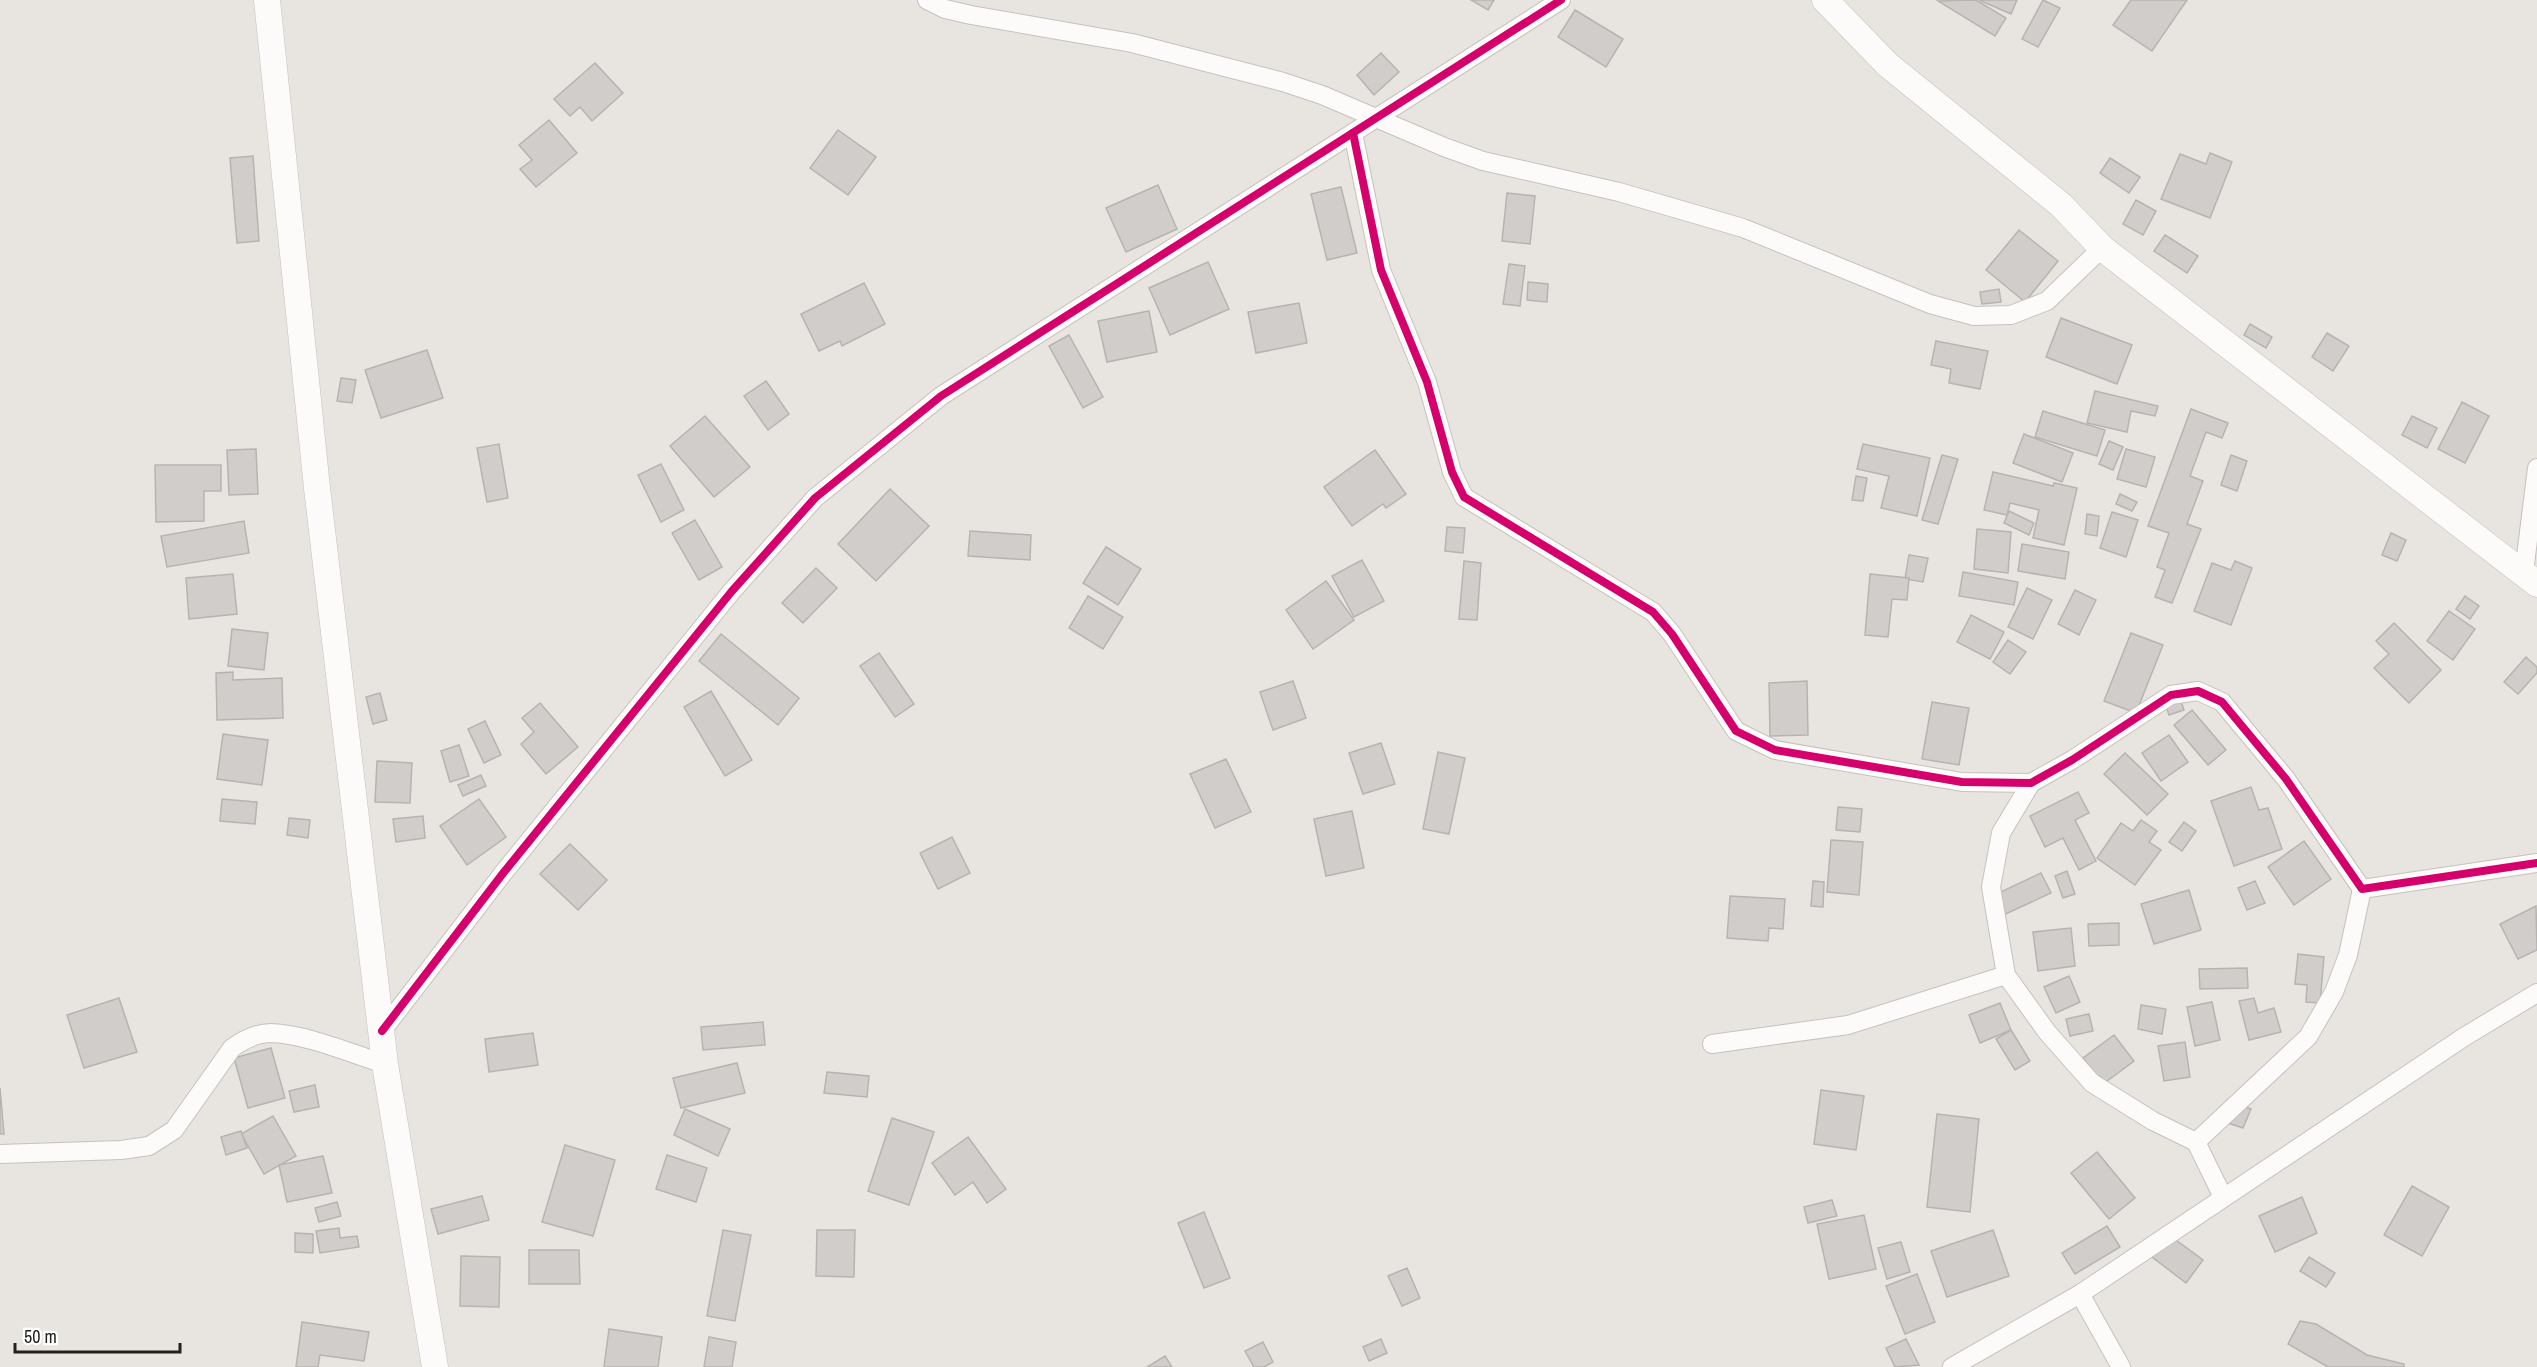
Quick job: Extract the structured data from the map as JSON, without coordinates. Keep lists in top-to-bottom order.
{
  "scale_bar": "50 m"
}
